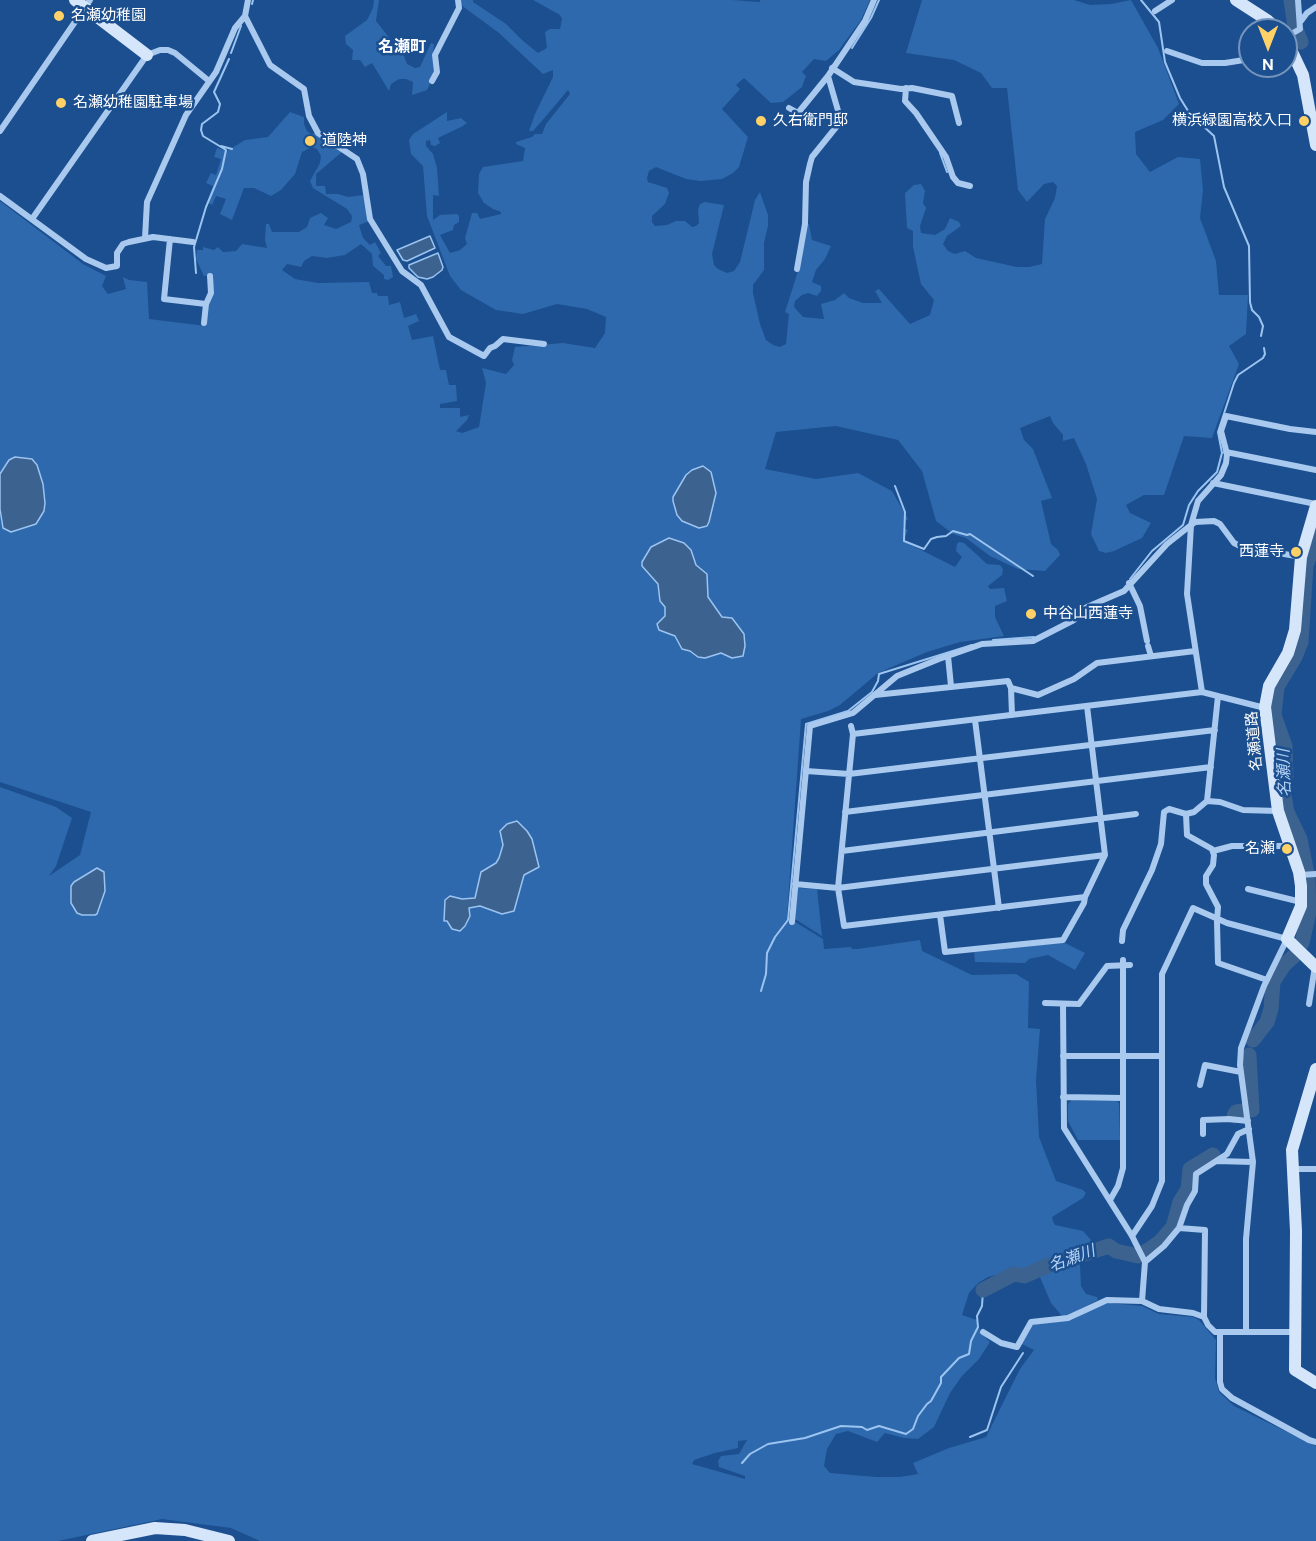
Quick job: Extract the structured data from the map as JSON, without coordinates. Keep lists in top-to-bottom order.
{
  "streets": {
    "street": ["名瀬道路"]
  },
  "districts": ["名瀬町"],
  "water": ["名瀬川"],
  "places": [
    "名瀬幼稚園",
    "名瀬幼稚園駐車場",
    "久右衛門邸",
    "横浜緑園高校入口",
    "道陸神",
    "西蓮寺",
    "中谷山西蓮寺",
    "名瀬"
  ],
  "north": "bottom"
}
